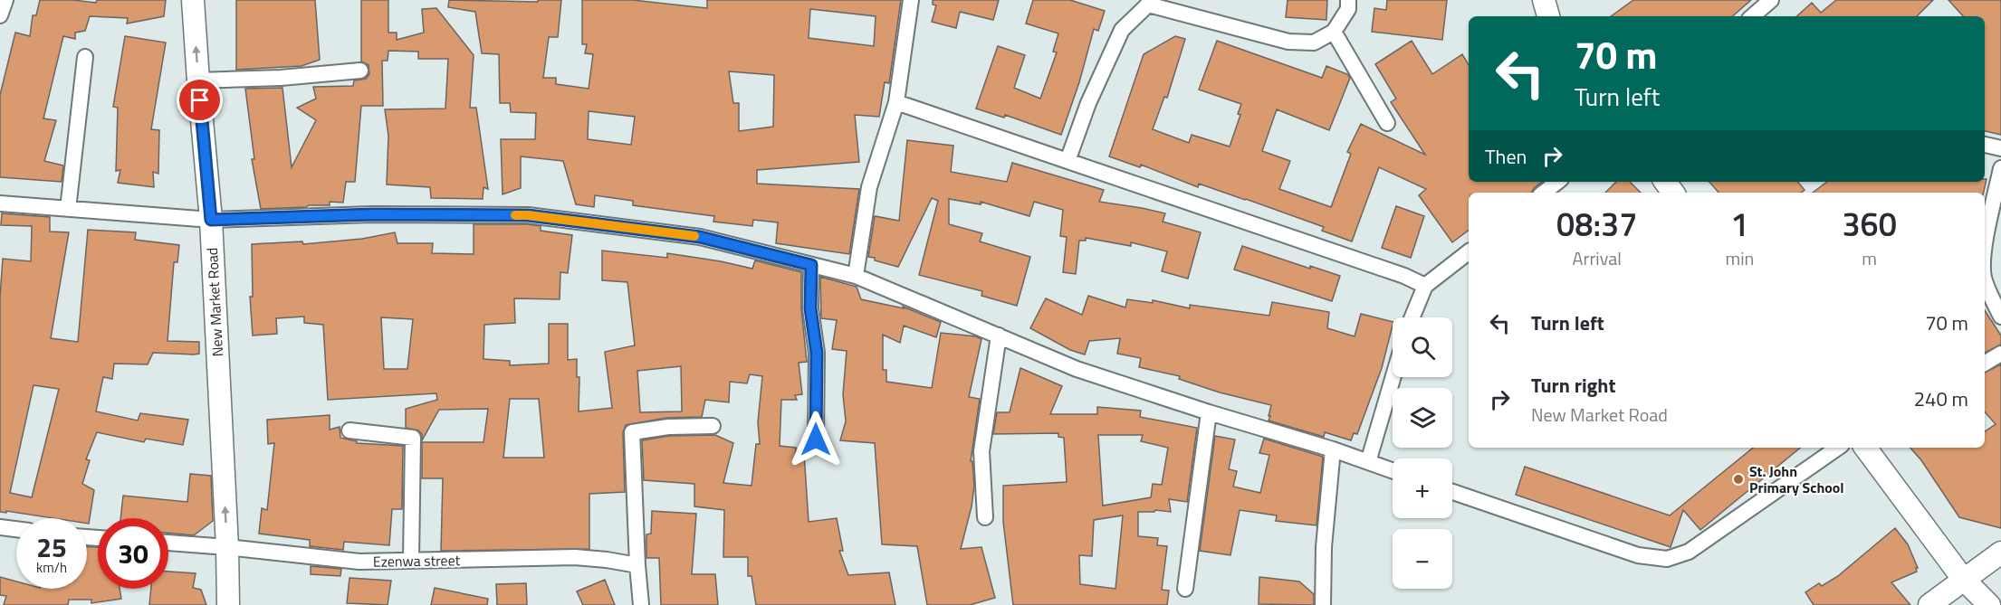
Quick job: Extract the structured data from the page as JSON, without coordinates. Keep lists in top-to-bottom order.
{
  "streets": {
    "street": ["New Market Road", "Ezenwa street"]
  },
  "crossings": [
    ["New Market Road", "Ezenwa street"]
  ],
  "one_way": ["New Market Road"],
  "places": ["St. John Primary School"],
  "page": {
    "turn": ["70 m", "Turn left"],
    "then": "Then",
    "eta": [
      "08:37",
      "Arrival",
      "1",
      "min",
      "360",
      "m"
    ],
    "list": [
      {
        "name": "Turn left",
        "value": "70 m"
      },
      {
        "name": "Turn right",
        "note": "New Market Road",
        "value": "240 m"
      }
    ],
    "map_buttons": ["+", "−"],
    "speed": "25 km/h",
    "limit": "30"
  }
}
